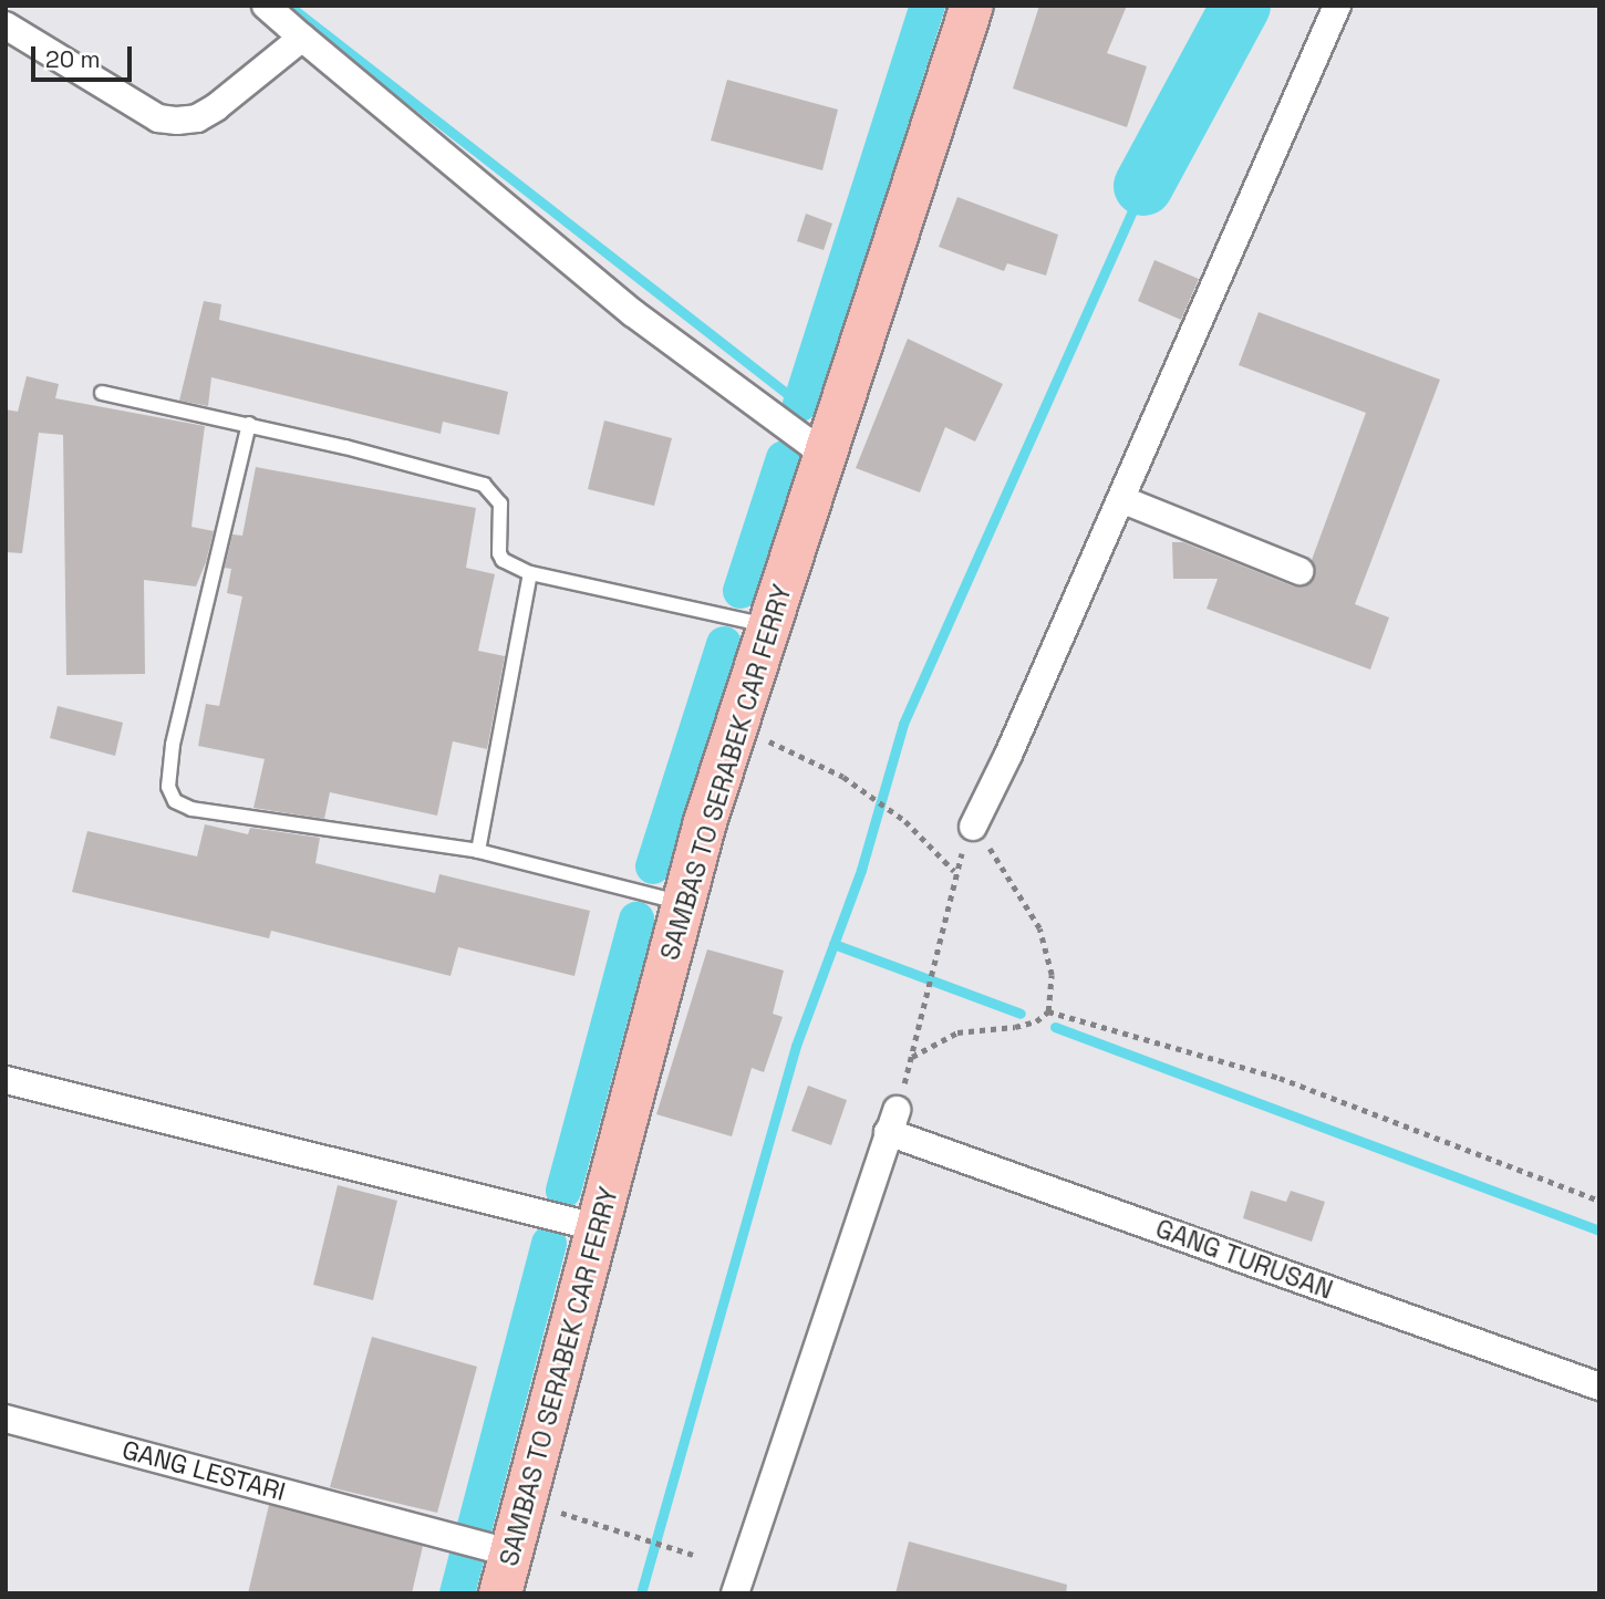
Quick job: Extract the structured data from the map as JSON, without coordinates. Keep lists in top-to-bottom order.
{
  "streets": {
    "highway": ["SAMBAS TO SERABEK CAR FERRY"],
    "street": ["GANG TURUSAN", "GANG LESTARI"]
  },
  "crossings": [
    ["SAMBAS TO SERABEK CAR FERRY", "GANG LESTARI"]
  ],
  "scale_bar": "20 m"
}
